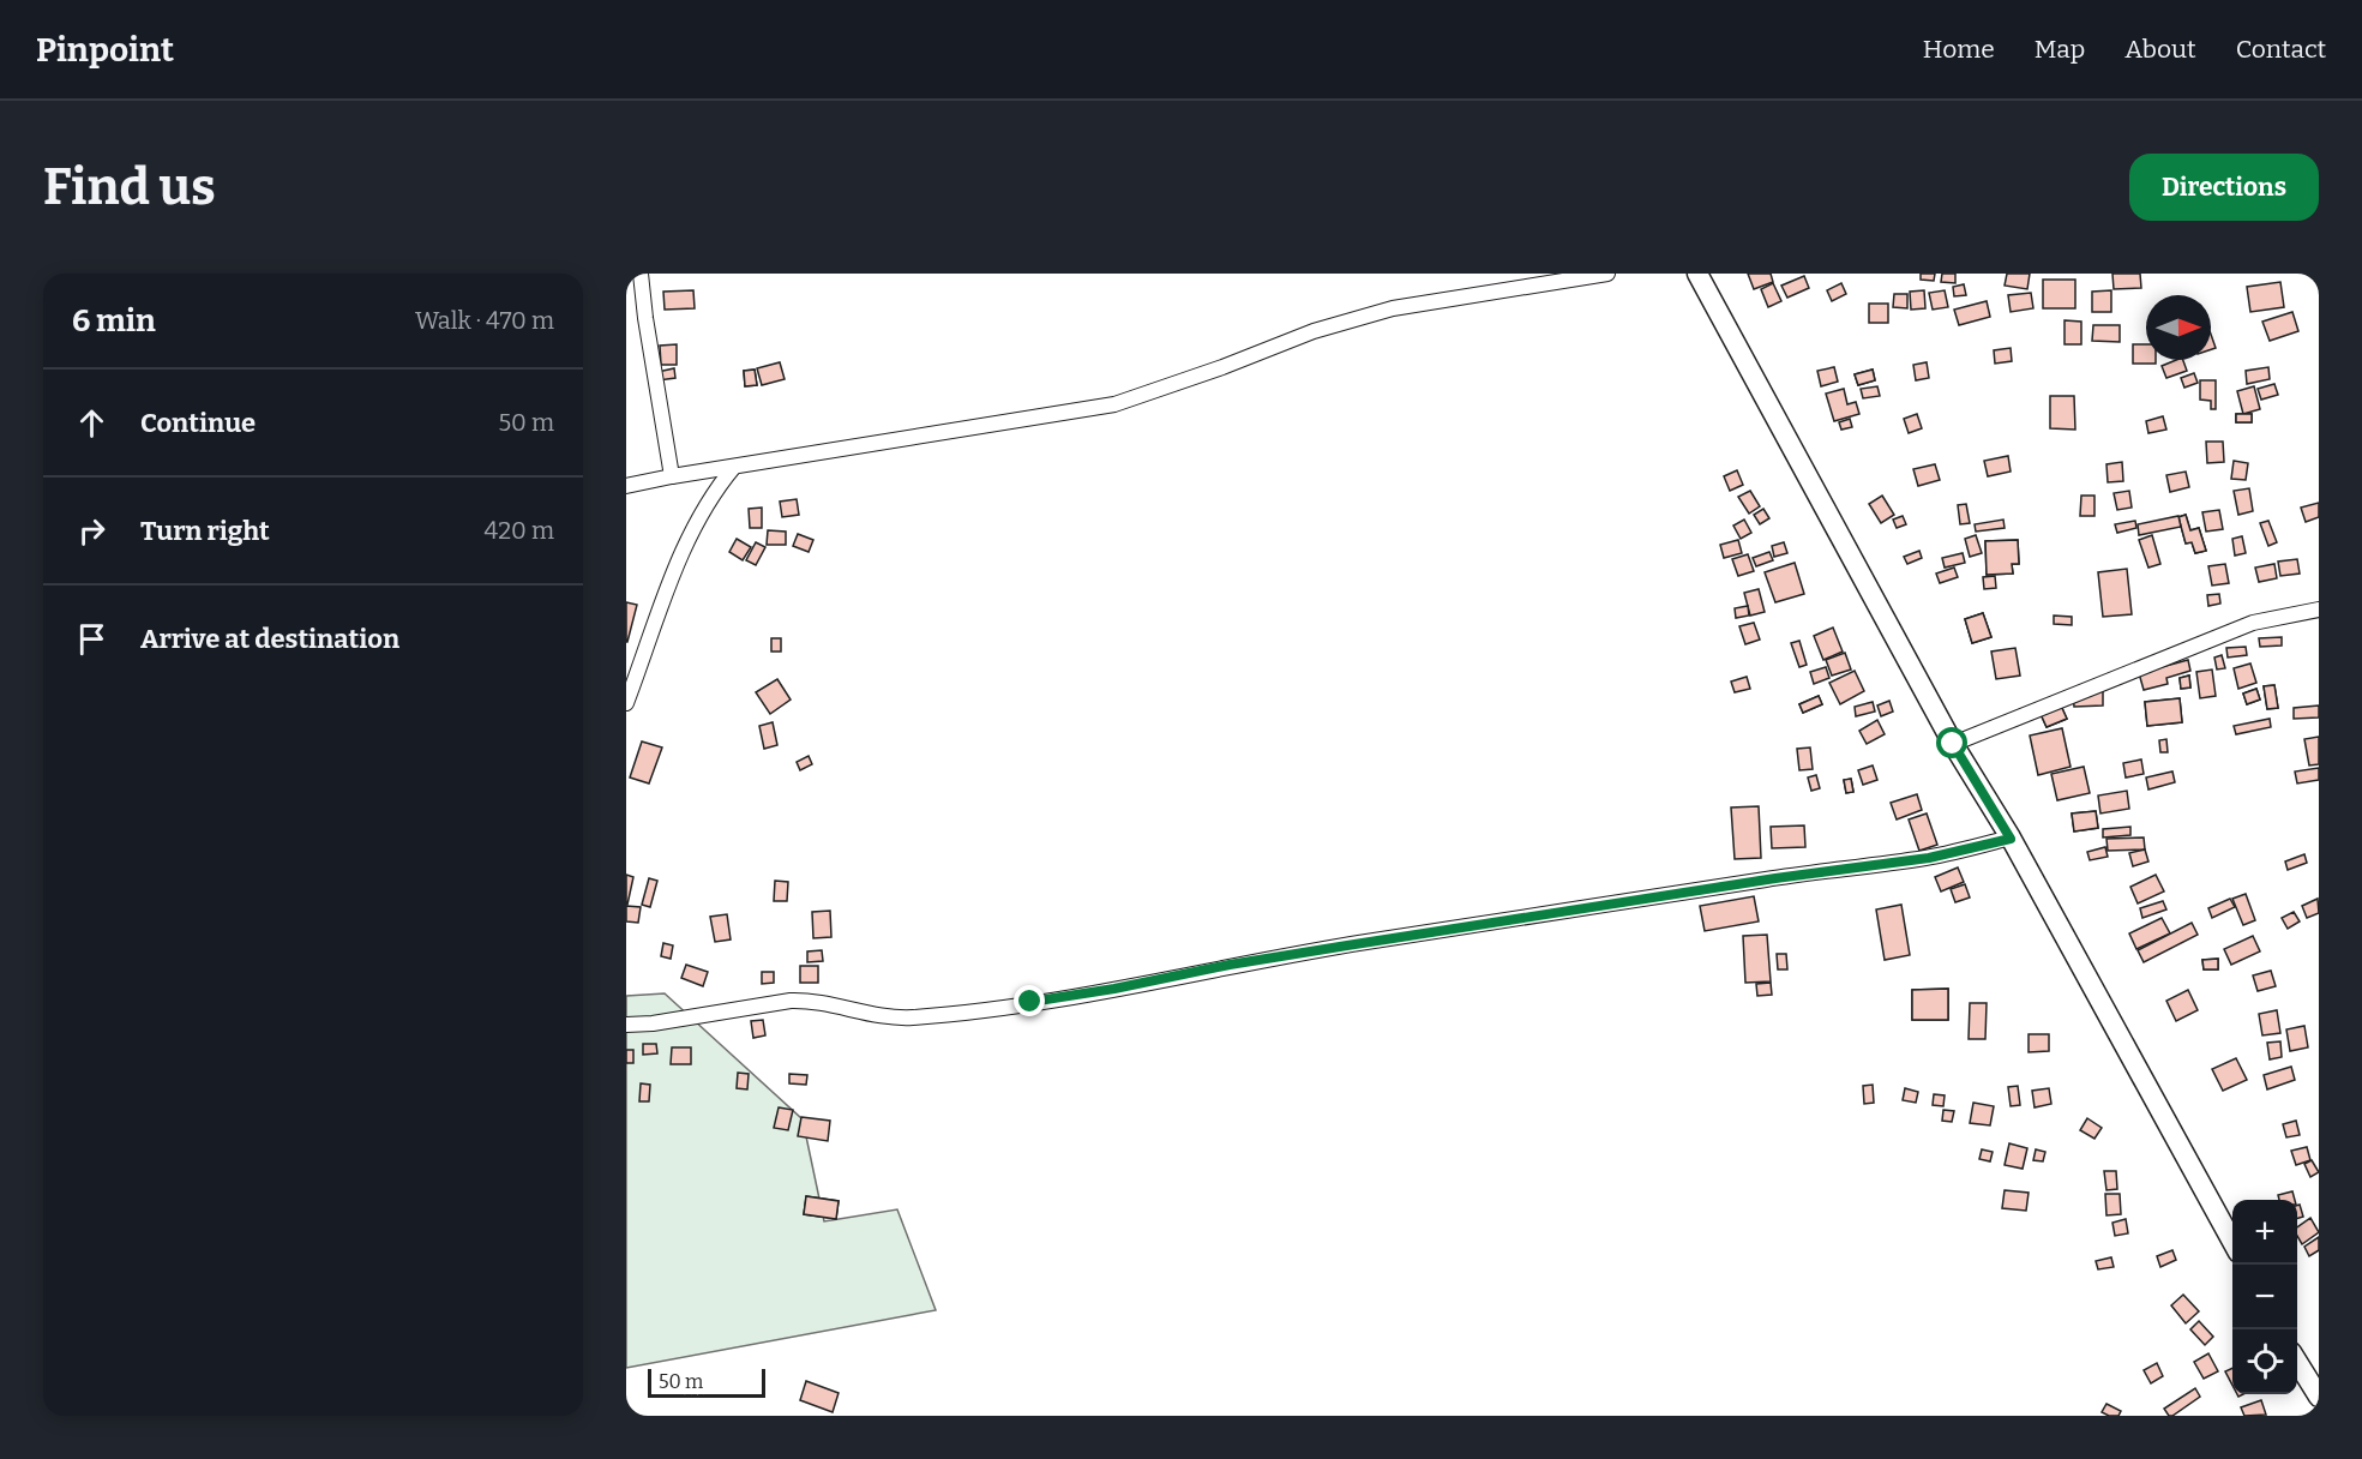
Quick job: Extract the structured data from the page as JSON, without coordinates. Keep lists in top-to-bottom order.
{
  "scale_bar": "50 m",
  "north": "right",
  "page": {
    "header": "Pinpoint",
    "nav": [
      "Home",
      "Map",
      "About",
      "Contact"
    ],
    "buttons": "Directions",
    "title": "Find us",
    "heading": ["6 min", "Walk · 470 m"],
    "list": [
      ["Continue", "50 m"],
      ["Turn right", "420 m"],
      "Arrive at destination"
    ],
    "map_buttons": ["+", "−"],
    "scale": "50 m"
  }
}
